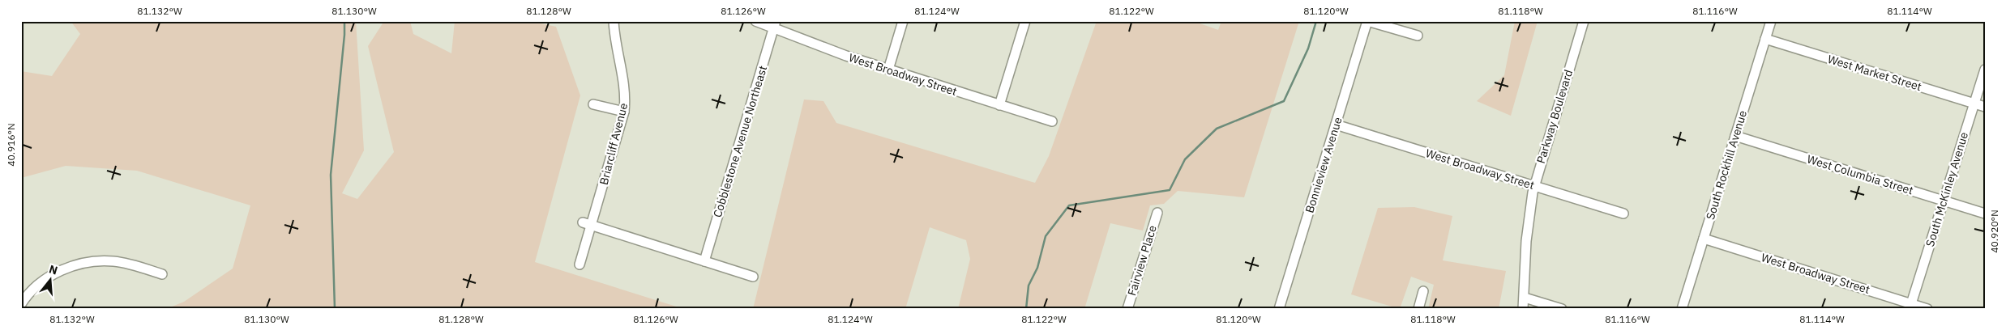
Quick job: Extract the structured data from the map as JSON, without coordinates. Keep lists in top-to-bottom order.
{
  "streets": {
    "street": [
      "West Market Street",
      "West Broadway Street",
      "Parkway Boulevard",
      "Cobblestone Avenue Northeast",
      "Briarcliff Avenue",
      "Bonnieview Avenue",
      "South Rockhill Avenue",
      "West Columbia Street",
      "South McKinley Avenue",
      "Fairview Place"
    ]
  },
  "crossings": [
    ["West Market Street", "South Rockhill Avenue"],
    ["West Market Street", "South McKinley Avenue"],
    ["West Broadway Street", "Parkway Boulevard"],
    ["West Broadway Street", "Cobblestone Avenue Northeast"],
    ["West Broadway Street", "Bonnieview Avenue"],
    ["West Broadway Street", "South Rockhill Avenue"],
    ["West Broadway Street", "South McKinley Avenue"],
    ["South Rockhill Avenue", "West Columbia Street"],
    ["West Columbia Street", "South McKinley Avenue"]
  ],
  "north": "top",
  "coordinates": [
    "81.132°W",
    "81.130°W",
    "81.128°W",
    "81.126°W",
    "81.124°W",
    "81.122°W",
    "81.120°W",
    "81.118°W",
    "81.116°W",
    "81.114°W",
    "40.916°N",
    "40.920°N"
  ]
}
